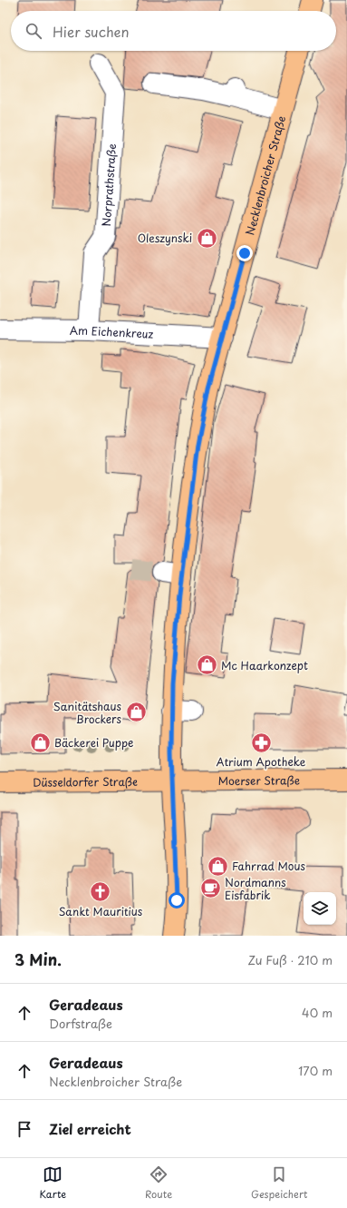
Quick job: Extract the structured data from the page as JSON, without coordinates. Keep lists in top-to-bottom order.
{
  "streets": {
    "main road": ["Necklenbroicher Straße", "Moerser Straße", "Düsseldorfer Straße"],
    "street": ["Norprathstraße", "Am Eichenkreuz"]
  },
  "crossings": [
    ["Necklenbroicher Straße", "Am Eichenkreuz"],
    ["Necklenbroicher Straße", "Moerser Straße"],
    ["Necklenbroicher Straße", "Düsseldorfer Straße"],
    ["Norprathstraße", "Am Eichenkreuz"],
    ["Moerser Straße", "Düsseldorfer Straße"]
  ],
  "places": {
    "shop": [
      "Oleszynski",
      "Mc Haarkonzept",
      "Sanitätshaus Brockers",
      "Bäckerei Puppe",
      "Fahrrad Mous"
    ],
    "pharmacy": ["Atrium Apotheke"],
    "cafe": ["Nordmanns Eisfabrik"],
    "church": ["Sankt Mauritius"]
  },
  "page": {
    "search": "Hier suchen",
    "heading": ["3 Min.", "Zu Fuß · 210 m"],
    "list": [
      ["Geradeaus", "Dorfstraße", "40 m"],
      ["Geradeaus", "Necklenbroicher Straße", "170 m"],
      "Ziel erreicht"
    ],
    "nav": ["Karte", "Route", "Gespeichert"]
  }
}
